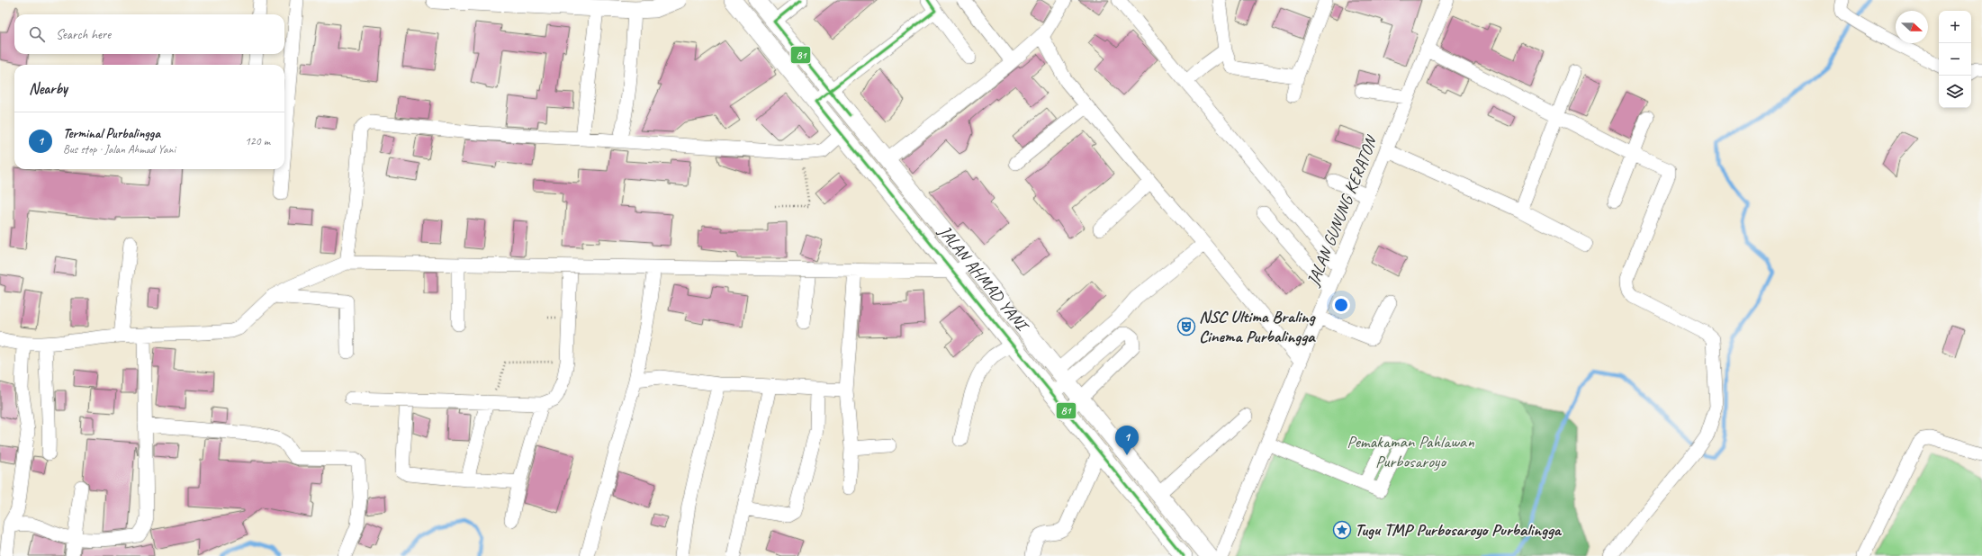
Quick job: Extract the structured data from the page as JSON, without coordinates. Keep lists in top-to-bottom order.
{
  "streets": {
    "main road": ["JALAN AHMAD YANI"],
    "street": ["JALAN GUNUNG KERATON"]
  },
  "parks": ["Pemakaman Pahlawan Purbosaroyo"],
  "places": {
    "theatre": ["NSC Ultima Braling Cinema Purbalingga"],
    "place": ["Tugu TMP Purbosaroyo Purbalingga"]
  },
  "lines": ["transit line B1"],
  "north": "right",
  "page": {
    "map_buttons": ["+", "−"],
    "search": "Search here",
    "heading": "Nearby",
    "list": [
      {
        "mark": "1",
        "name": "Terminal Purbalingga",
        "note": "Bus stop · Jalan Ahmad Yani",
        "value": "120 m"
      }
    ],
    "pins": "1"
  }
}
